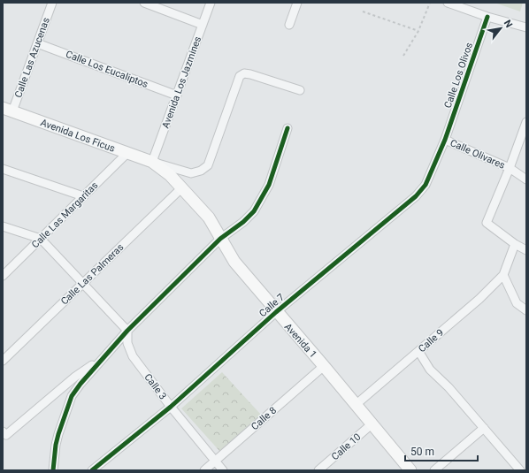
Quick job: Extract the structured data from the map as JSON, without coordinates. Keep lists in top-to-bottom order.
{
  "streets": {
    "street": [
      "Calle Las Azucenas",
      "Calle Los Eucaliptos",
      "Calle Los Olivos",
      "Avenida Los Jazmines",
      "Avenida Los Ficus",
      "Calle Olivares",
      "Calle Las Margaritas",
      "Calle Las Palmeras",
      "Calle 7",
      "Avenida 1",
      "Calle 9",
      "Calle 3",
      "Calle 8",
      "Calle 10"
    ]
  },
  "crossings": [
    ["Calle Las Azucenas", "Calle Los Eucaliptos"],
    ["Calle Las Azucenas", "Avenida Los Ficus"],
    ["Calle Los Eucaliptos", "Avenida Los Jazmines"],
    ["Calle Los Olivos", "Calle Olivares"],
    ["Calle Los Olivos", "Calle 7"],
    ["Avenida Los Jazmines", "Avenida Los Ficus"],
    ["Avenida Los Jazmines", "Avenida 1"],
    ["Avenida Los Ficus", "Calle Las Margaritas"],
    ["Avenida Los Ficus", "Avenida 1"],
    ["Calle Olivares", "Calle 7"],
    ["Calle Las Palmeras", "Avenida 1"],
    ["Calle 7", "Avenida 1"],
    ["Calle 7", "Calle 3"],
    ["Avenida 1", "Calle 9"],
    ["Avenida 1", "Calle 8"],
    ["Avenida 1", "Calle 10"],
    ["Calle 3", "Calle 8"]
  ],
  "scale_bar": "50 m",
  "north": "top right"
}
